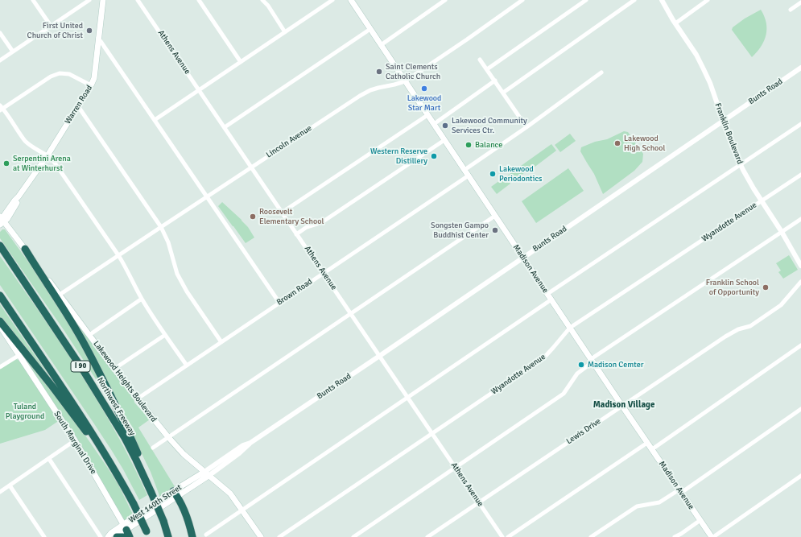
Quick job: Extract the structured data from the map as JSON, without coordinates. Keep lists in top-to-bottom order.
{
  "streets": {
    "highway": ["I 90", "Northwest Freeway"],
    "main road": [
      "Warren Road",
      "Madison Avenue",
      "Lakewood Heights Boulevard",
      "South Marginal Drive",
      "West 140th Street"
    ],
    "street": [
      "Athens Avenue",
      "Bunts Road",
      "Franklin Boulevard",
      "Lincoln Avenue",
      "Wyandotte Avenue",
      "Brown Road",
      "Lewis Drive"
    ]
  },
  "crossings": [
    ["Athens Avenue", "Bunts Road"],
    ["Athens Avenue", "Lincoln Avenue"],
    ["Athens Avenue", "Wyandotte Avenue"],
    ["Athens Avenue", "Brown Road"],
    ["Athens Avenue", "Lewis Drive"],
    ["Bunts Road", "Franklin Boulevard"],
    ["Bunts Road", "Madison Avenue"],
    ["Bunts Road", "Lakewood Heights Boulevard"],
    ["Bunts Road", "West 140th Street"],
    ["Warren Road", "Lakewood Heights Boulevard"],
    ["Franklin Boulevard", "Wyandotte Avenue"],
    ["Lincoln Avenue", "Madison Avenue"],
    ["Lincoln Avenue", "Lakewood Heights Boulevard"],
    ["Wyandotte Avenue", "Madison Avenue"],
    ["Madison Avenue", "Brown Road"],
    ["Madison Avenue", "Lewis Drive"],
    ["Brown Road", "Lakewood Heights Boulevard"],
    ["Lakewood Heights Boulevard", "West 140th Street"],
    ["South Marginal Drive", "West 140th Street"]
  ],
  "districts": ["Madison Village"],
  "parks": ["Tuland Playground"],
  "places": [
    "First United Church of Christ",
    "Saint Clements Catholic Church",
    "Lakewood Star Mart",
    "Lakewood Community Services Ctr.",
    "Lakewood High School",
    "Balance",
    "Western Reserve Distillery",
    "Serpentini Arena at Winterhurst",
    "Lakewood Periodontics",
    "Roosevelt Elementary School",
    "Songsten Gampo Buddhist Center",
    "Franklin School of Opportunity",
    "Madison Cemter"
  ]
}
